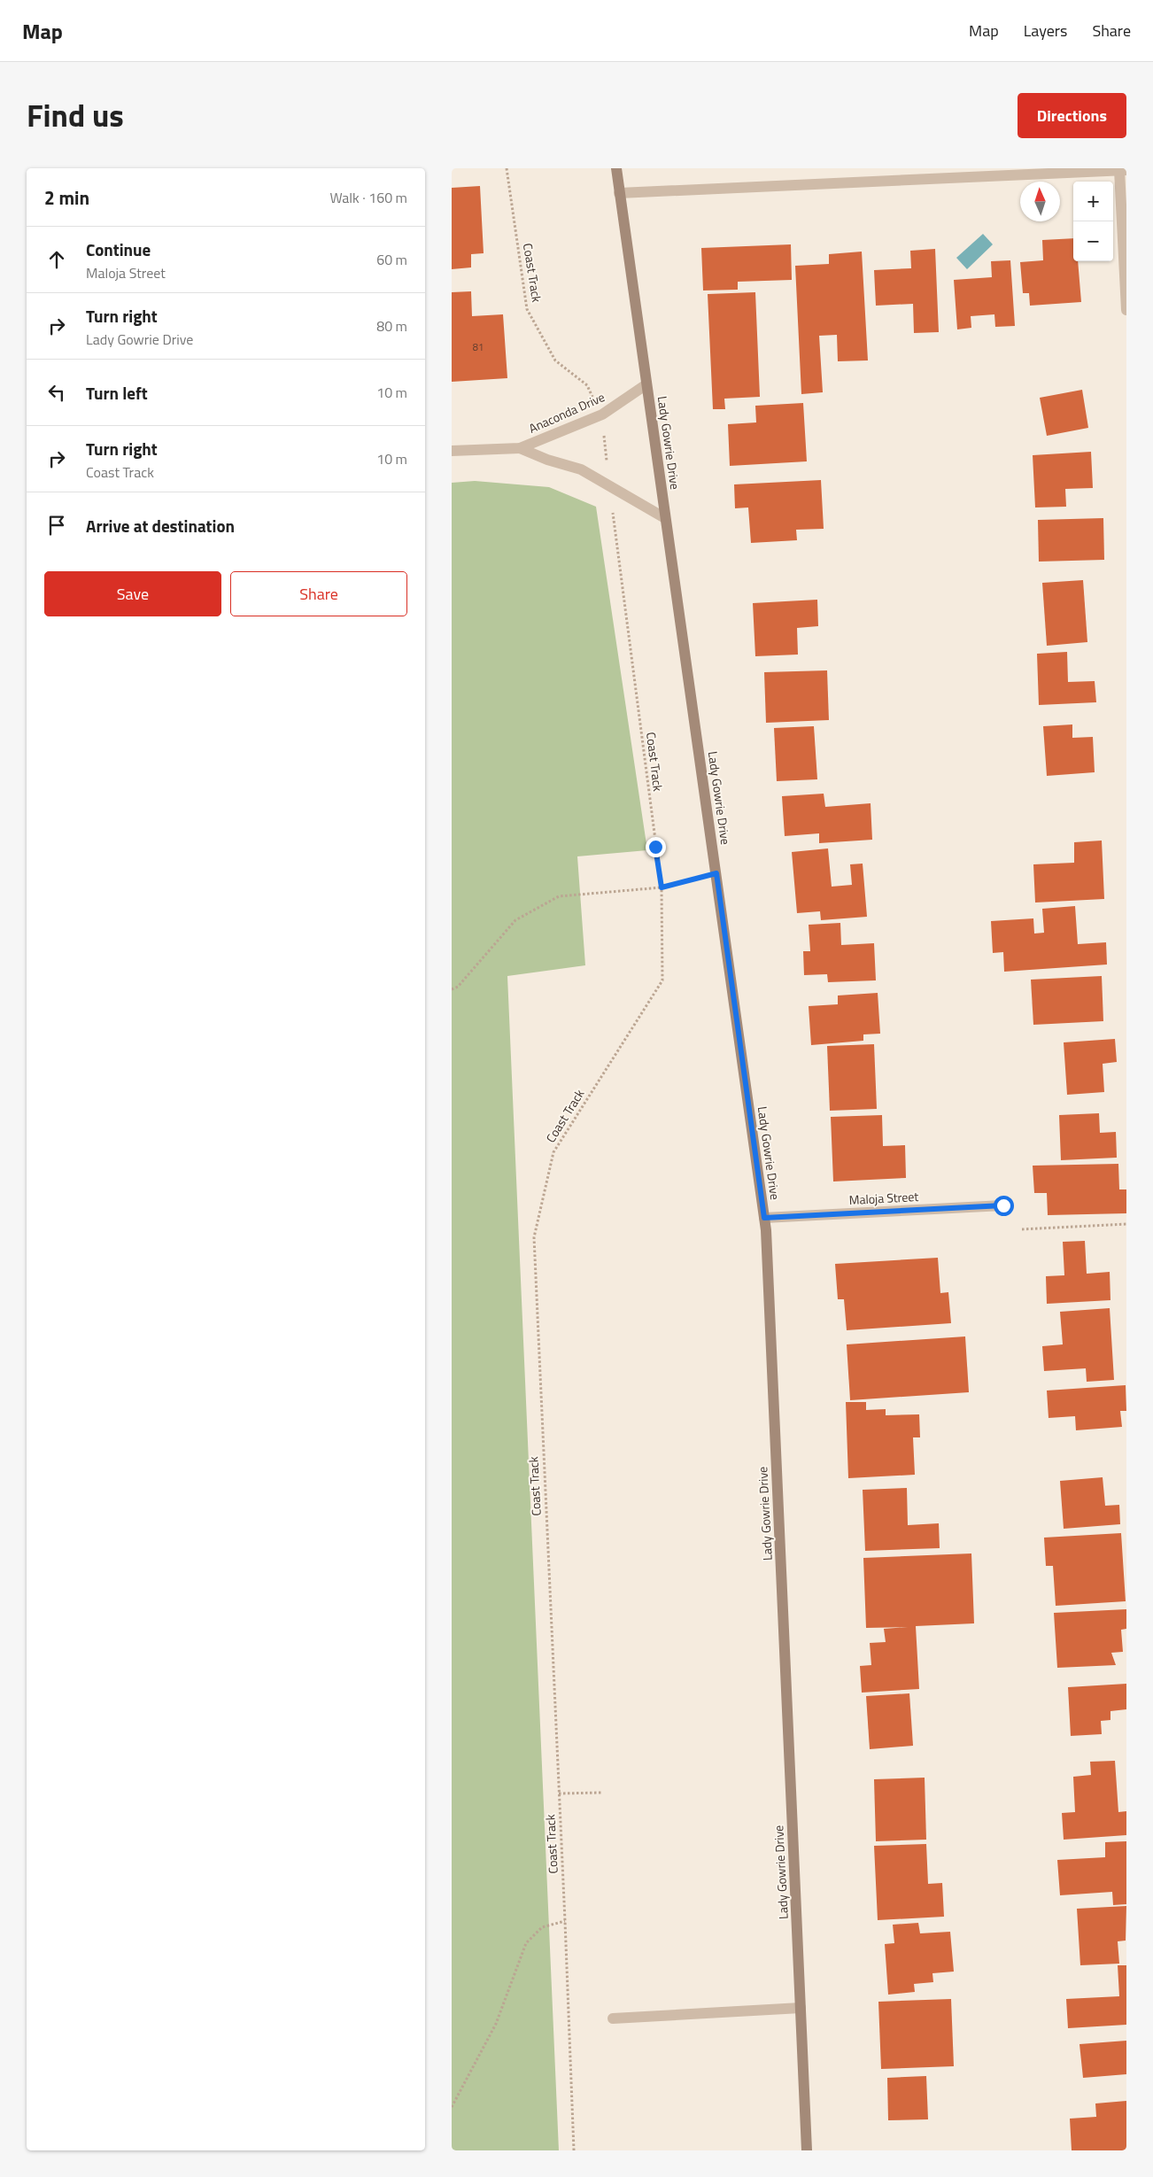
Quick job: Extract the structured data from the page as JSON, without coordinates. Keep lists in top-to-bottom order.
{
  "streets": {
    "main road": ["Lady Gowrie Drive"],
    "street": ["Anaconda Drive", "Maloja Street"],
    "path": ["Coast Track"]
  },
  "crossings": [
    ["Coast Track", "Anaconda Drive"],
    ["Anaconda Drive", "Lady Gowrie Drive"],
    ["Lady Gowrie Drive", "Maloja Street"]
  ],
  "house_numbers": ["81"],
  "north": "top",
  "page": {
    "header": "Map",
    "nav": ["Map", "Layers", "Share"],
    "title": "Find us",
    "buttons": [
      "Directions",
      ["Save", "Share"]
    ],
    "heading": ["2 min", "Walk · 160 m"],
    "map_buttons": ["+", "−"],
    "list": [
      ["Continue", "Maloja Street", "60 m"],
      ["Turn right", "Lady Gowrie Drive", "80 m"],
      ["Turn left", "10 m"],
      ["Turn right", "Coast Track", "10 m"],
      "Arrive at destination"
    ]
  }
}
